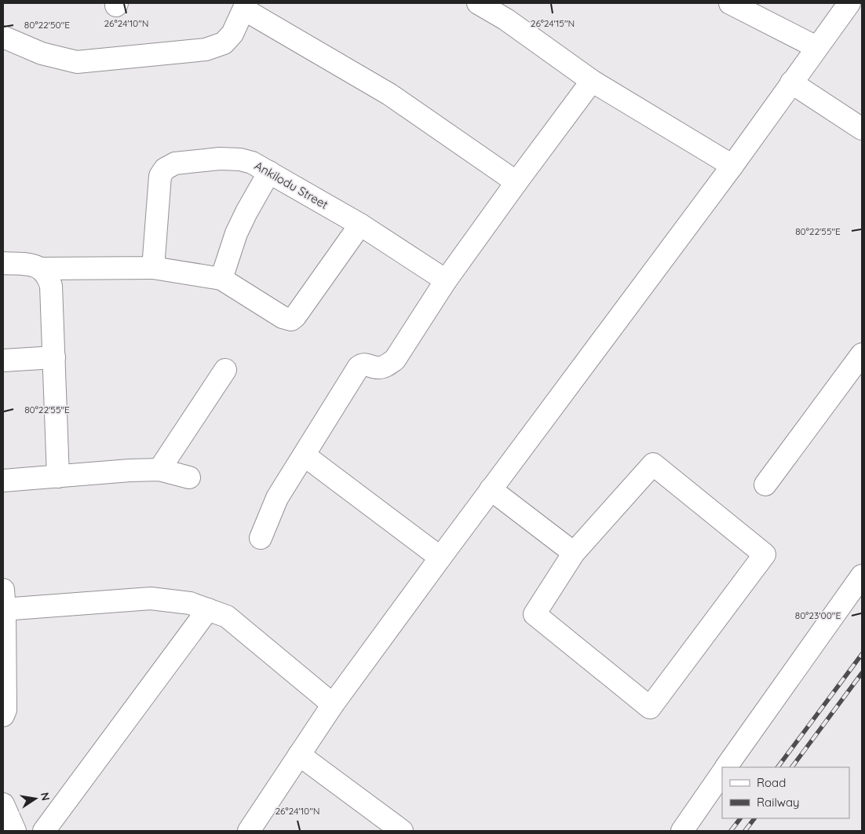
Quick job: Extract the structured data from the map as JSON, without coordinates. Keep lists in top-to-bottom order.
{
  "streets": {
    "street": ["Ankilodu Street"]
  },
  "legend": ["Road", "Railway"],
  "north": "right",
  "coordinates": [
    "26°24'10\"N",
    "26°24'15\"N",
    "80°22'50\"E",
    "80°22'55\"E",
    "80°23'00\"E"
  ]
}
